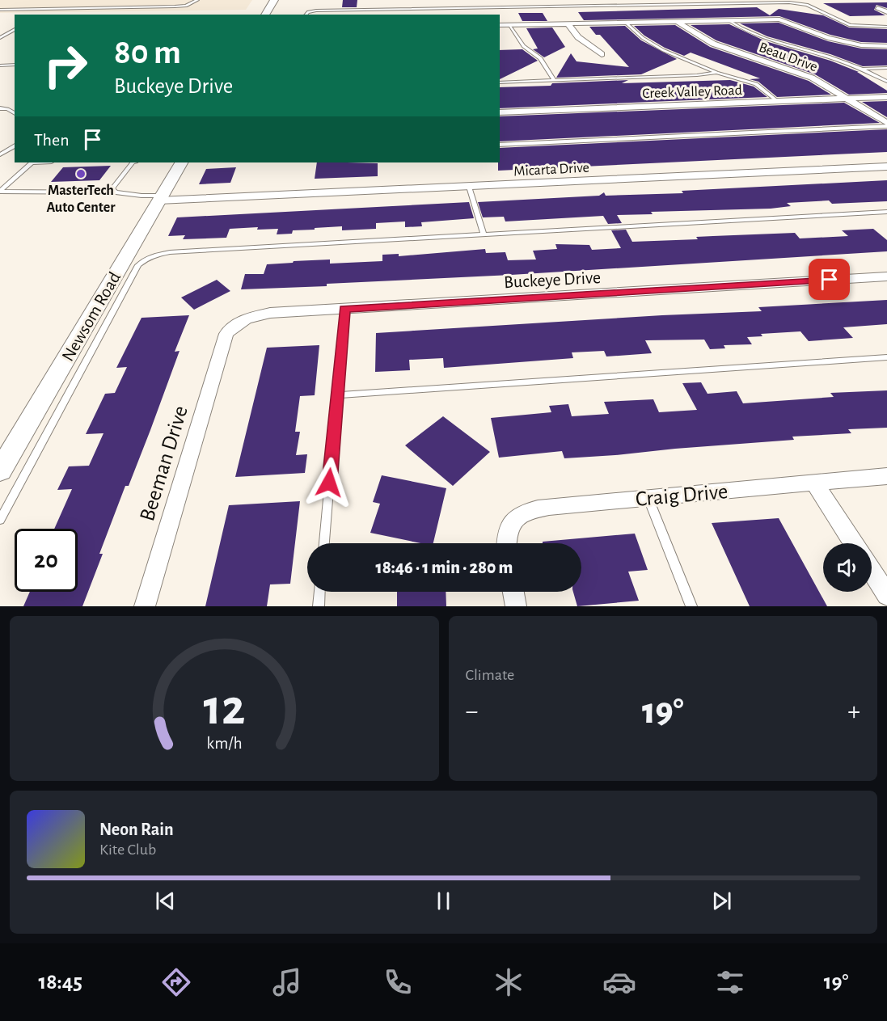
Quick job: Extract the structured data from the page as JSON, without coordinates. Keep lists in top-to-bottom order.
{
  "streets": {
    "street": [
      "Beau Drive",
      "Creek Valley Road",
      "Micarta Drive",
      "Buckeye Drive",
      "Newsom Road",
      "Beeman Drive",
      "Craig Drive"
    ]
  },
  "crossings": [
    ["Beau Drive", "Creek Valley Road"],
    ["Micarta Drive", "Newsom Road"],
    ["Buckeye Drive", "Beeman Drive"]
  ],
  "places": ["MasterTech Auto Center"],
  "page": {
    "turn": ["80 m", "Buckeye Drive"],
    "then": "Then",
    "limit": "20",
    "trip": "18:46 · 1 min · 280 m",
    "tile": "Climate",
    "heat": ["−", "19°", "+"],
    "song": ["Neon Rain", "Kite Club"],
    "tabs": ["18:45", "19°"],
    "gauge": ["12", "km/h"]
  }
}
